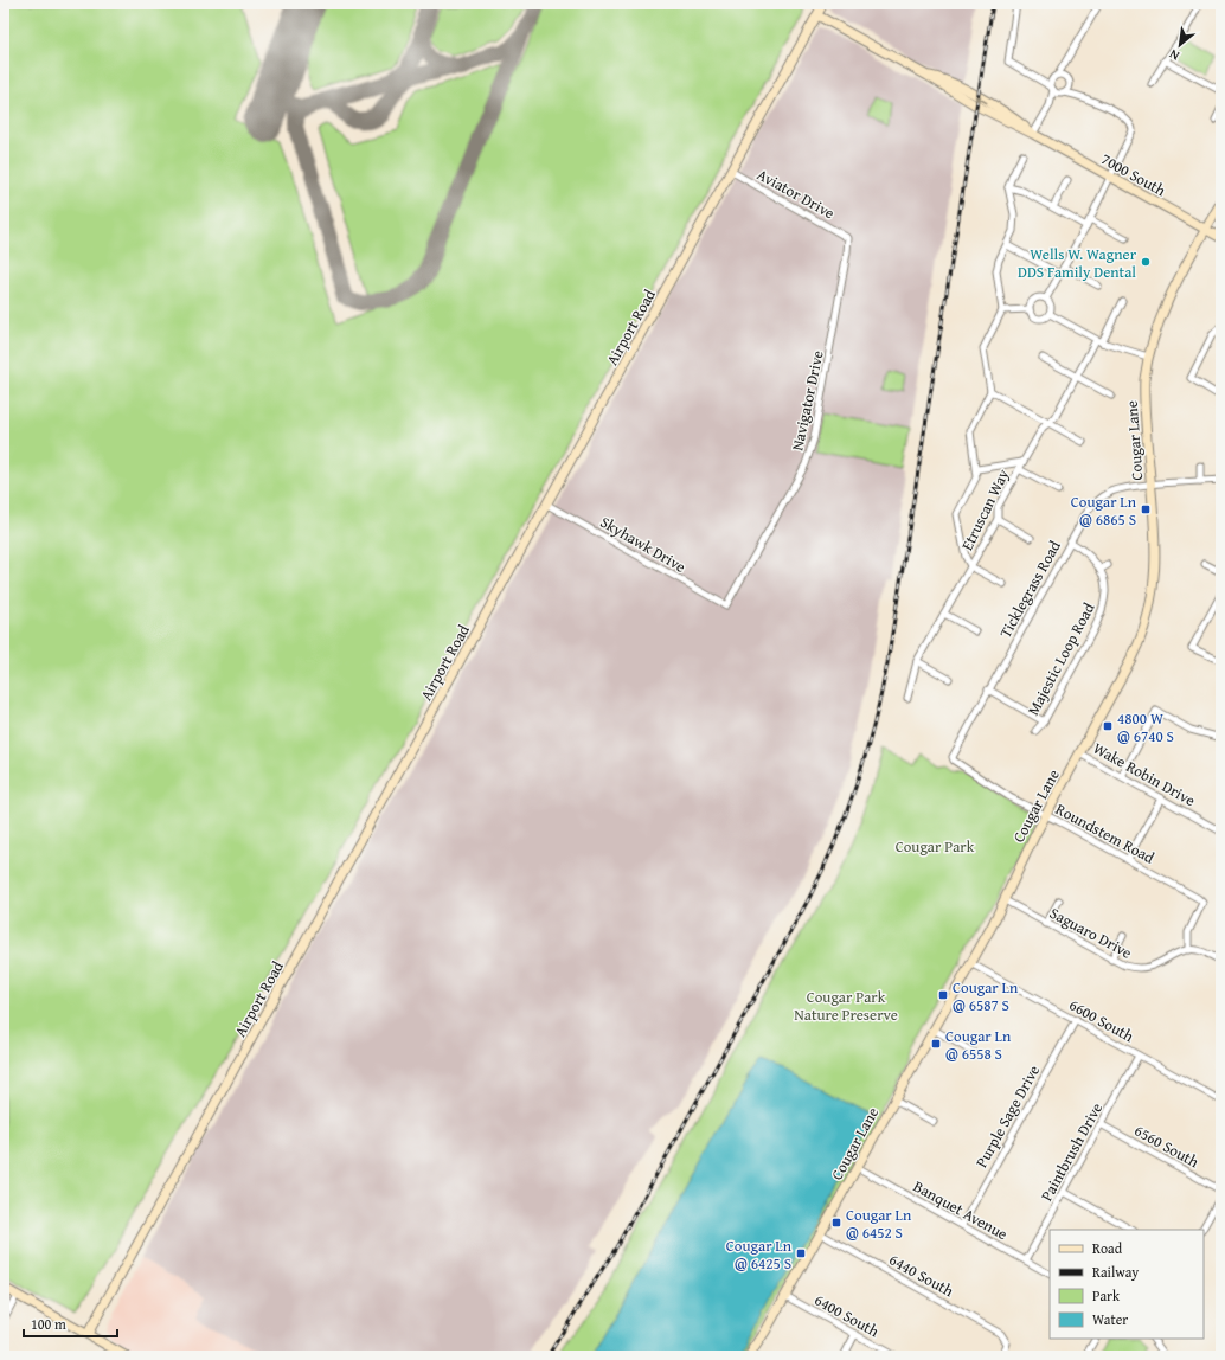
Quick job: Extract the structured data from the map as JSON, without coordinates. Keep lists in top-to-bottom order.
{
  "streets": {
    "street": [
      "7000 South",
      "Aviator Drive",
      "Airport Road",
      "Navigator Drive",
      "Cougar Lane",
      "Etruscan Way",
      "Skyhawk Drive",
      "Ticklegrass Road",
      "Majestic Loop Road",
      "Wake Robin Drive",
      "Roundstem Road",
      "Saguaro Drive",
      "6600 South",
      "Purple Sage Drive",
      "6560 South",
      "Paintbrush Drive",
      "Banquet Avenue",
      "6440 South",
      "6400 South"
    ]
  },
  "crossings": [
    ["7000 South", "Airport Road"],
    ["7000 South", "Cougar Lane"],
    ["Aviator Drive", "Airport Road"],
    ["Aviator Drive", "Navigator Drive"],
    ["Airport Road", "Skyhawk Drive"],
    ["Navigator Drive", "Skyhawk Drive"],
    ["Cougar Lane", "Ticklegrass Road"],
    ["Cougar Lane", "Wake Robin Drive"],
    ["Cougar Lane", "Roundstem Road"],
    ["Cougar Lane", "Saguaro Drive"],
    ["Cougar Lane", "6600 South"],
    ["Cougar Lane", "Banquet Avenue"],
    ["Cougar Lane", "6440 South"],
    ["Cougar Lane", "6400 South"],
    ["Ticklegrass Road", "Majestic Loop Road"],
    ["Ticklegrass Road", "Roundstem Road"],
    ["Roundstem Road", "Saguaro Drive"],
    ["6600 South", "Purple Sage Drive"],
    ["6600 South", "Paintbrush Drive"],
    ["Purple Sage Drive", "Banquet Avenue"],
    ["6560 South", "Paintbrush Drive"],
    ["Paintbrush Drive", "Banquet Avenue"]
  ],
  "parks": ["Cougar Park", "Cougar Park Nature Preserve"],
  "places": {
    "other": ["Wells W. Wagner DDS Family Dental"],
    "transit": [
      "Cougar Ln @ 6865 S",
      "4800 W @ 6740 S",
      "Cougar Ln @ 6587 S",
      "Cougar Ln @ 6558 S",
      "Cougar Ln @ 6452 S",
      "Cougar Ln @ 6425 S"
    ]
  },
  "legend": [
    "Road",
    "Railway",
    "Park",
    "Water"
  ],
  "scale_bar": "100 m",
  "north": "bottom left"
}
